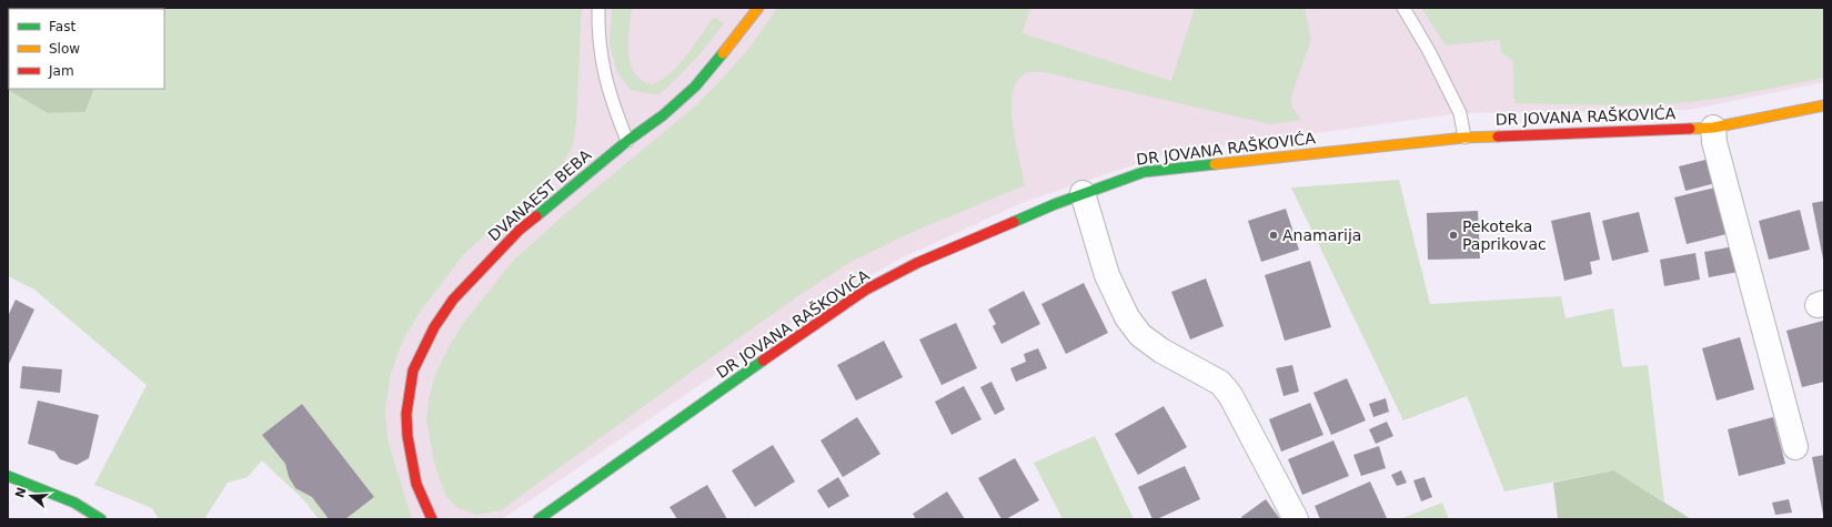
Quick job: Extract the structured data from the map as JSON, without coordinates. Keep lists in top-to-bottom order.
{
  "streets": {
    "street": ["DR JOVANA RAŠKOVIĆA", "DVANAEST BEBA"]
  },
  "places": ["Anamarija", "Pekoteka Paprikovac"],
  "legend": ["Fast", "Slow", "Jam"],
  "north": "left"
}
